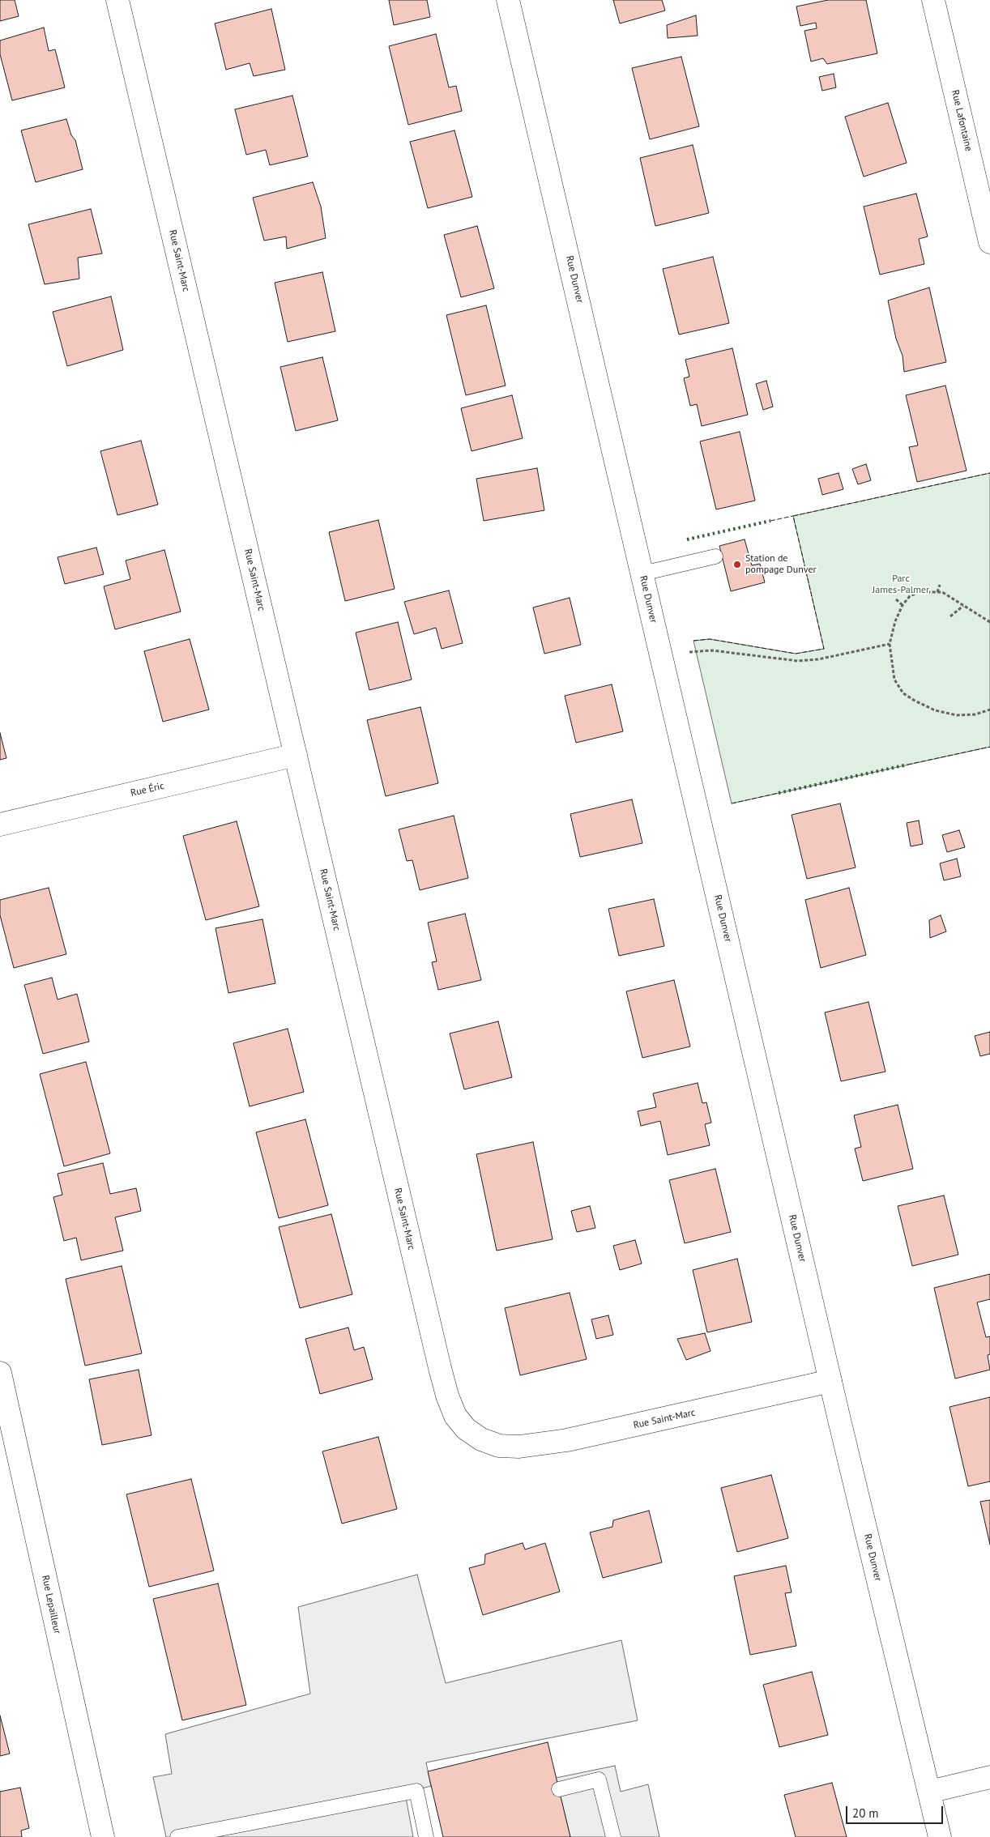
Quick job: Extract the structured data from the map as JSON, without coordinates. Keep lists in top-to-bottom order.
{
  "streets": {
    "street": [
      "Rue Lafontaine",
      "Rue Saint-Marc",
      "Rue Dunver",
      "Rue Éric",
      "Rue Lepailleur"
    ]
  },
  "crossings": [
    ["Rue Saint-Marc", "Rue Dunver"],
    ["Rue Saint-Marc", "Rue Éric"]
  ],
  "parks": ["Parc James-Palmer"],
  "places": ["Station de pompage Dunver"],
  "scale_bar": "20 m"
}
